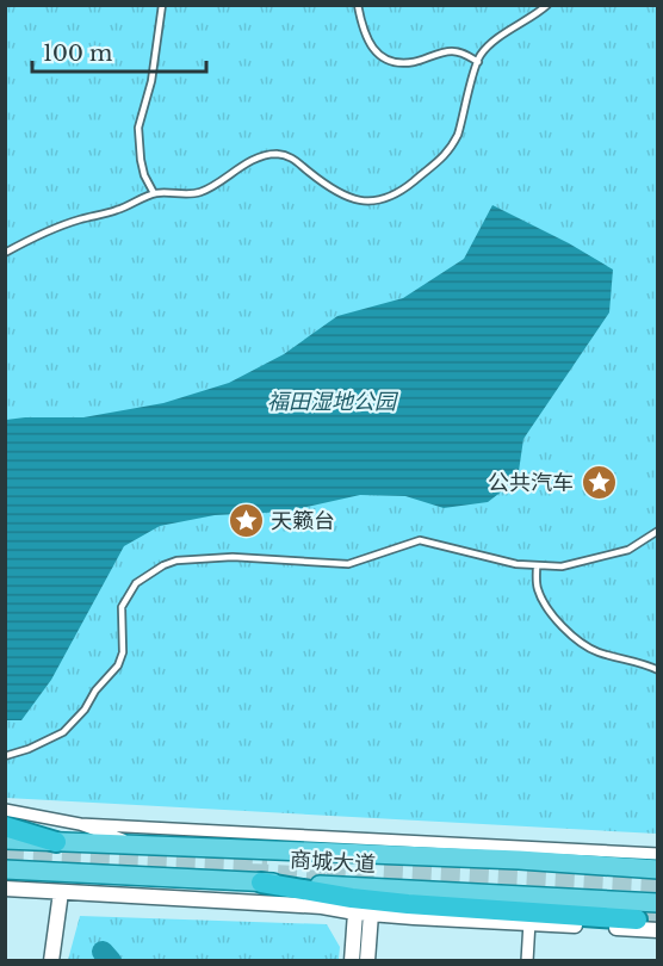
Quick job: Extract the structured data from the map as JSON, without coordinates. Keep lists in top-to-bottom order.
{
  "streets": {
    "main road": ["商城大道"]
  },
  "parks": ["福田湿地公园"],
  "places": {
    "place": ["公共汽车", "天籁台"]
  },
  "scale_bar": "100 m"
}
